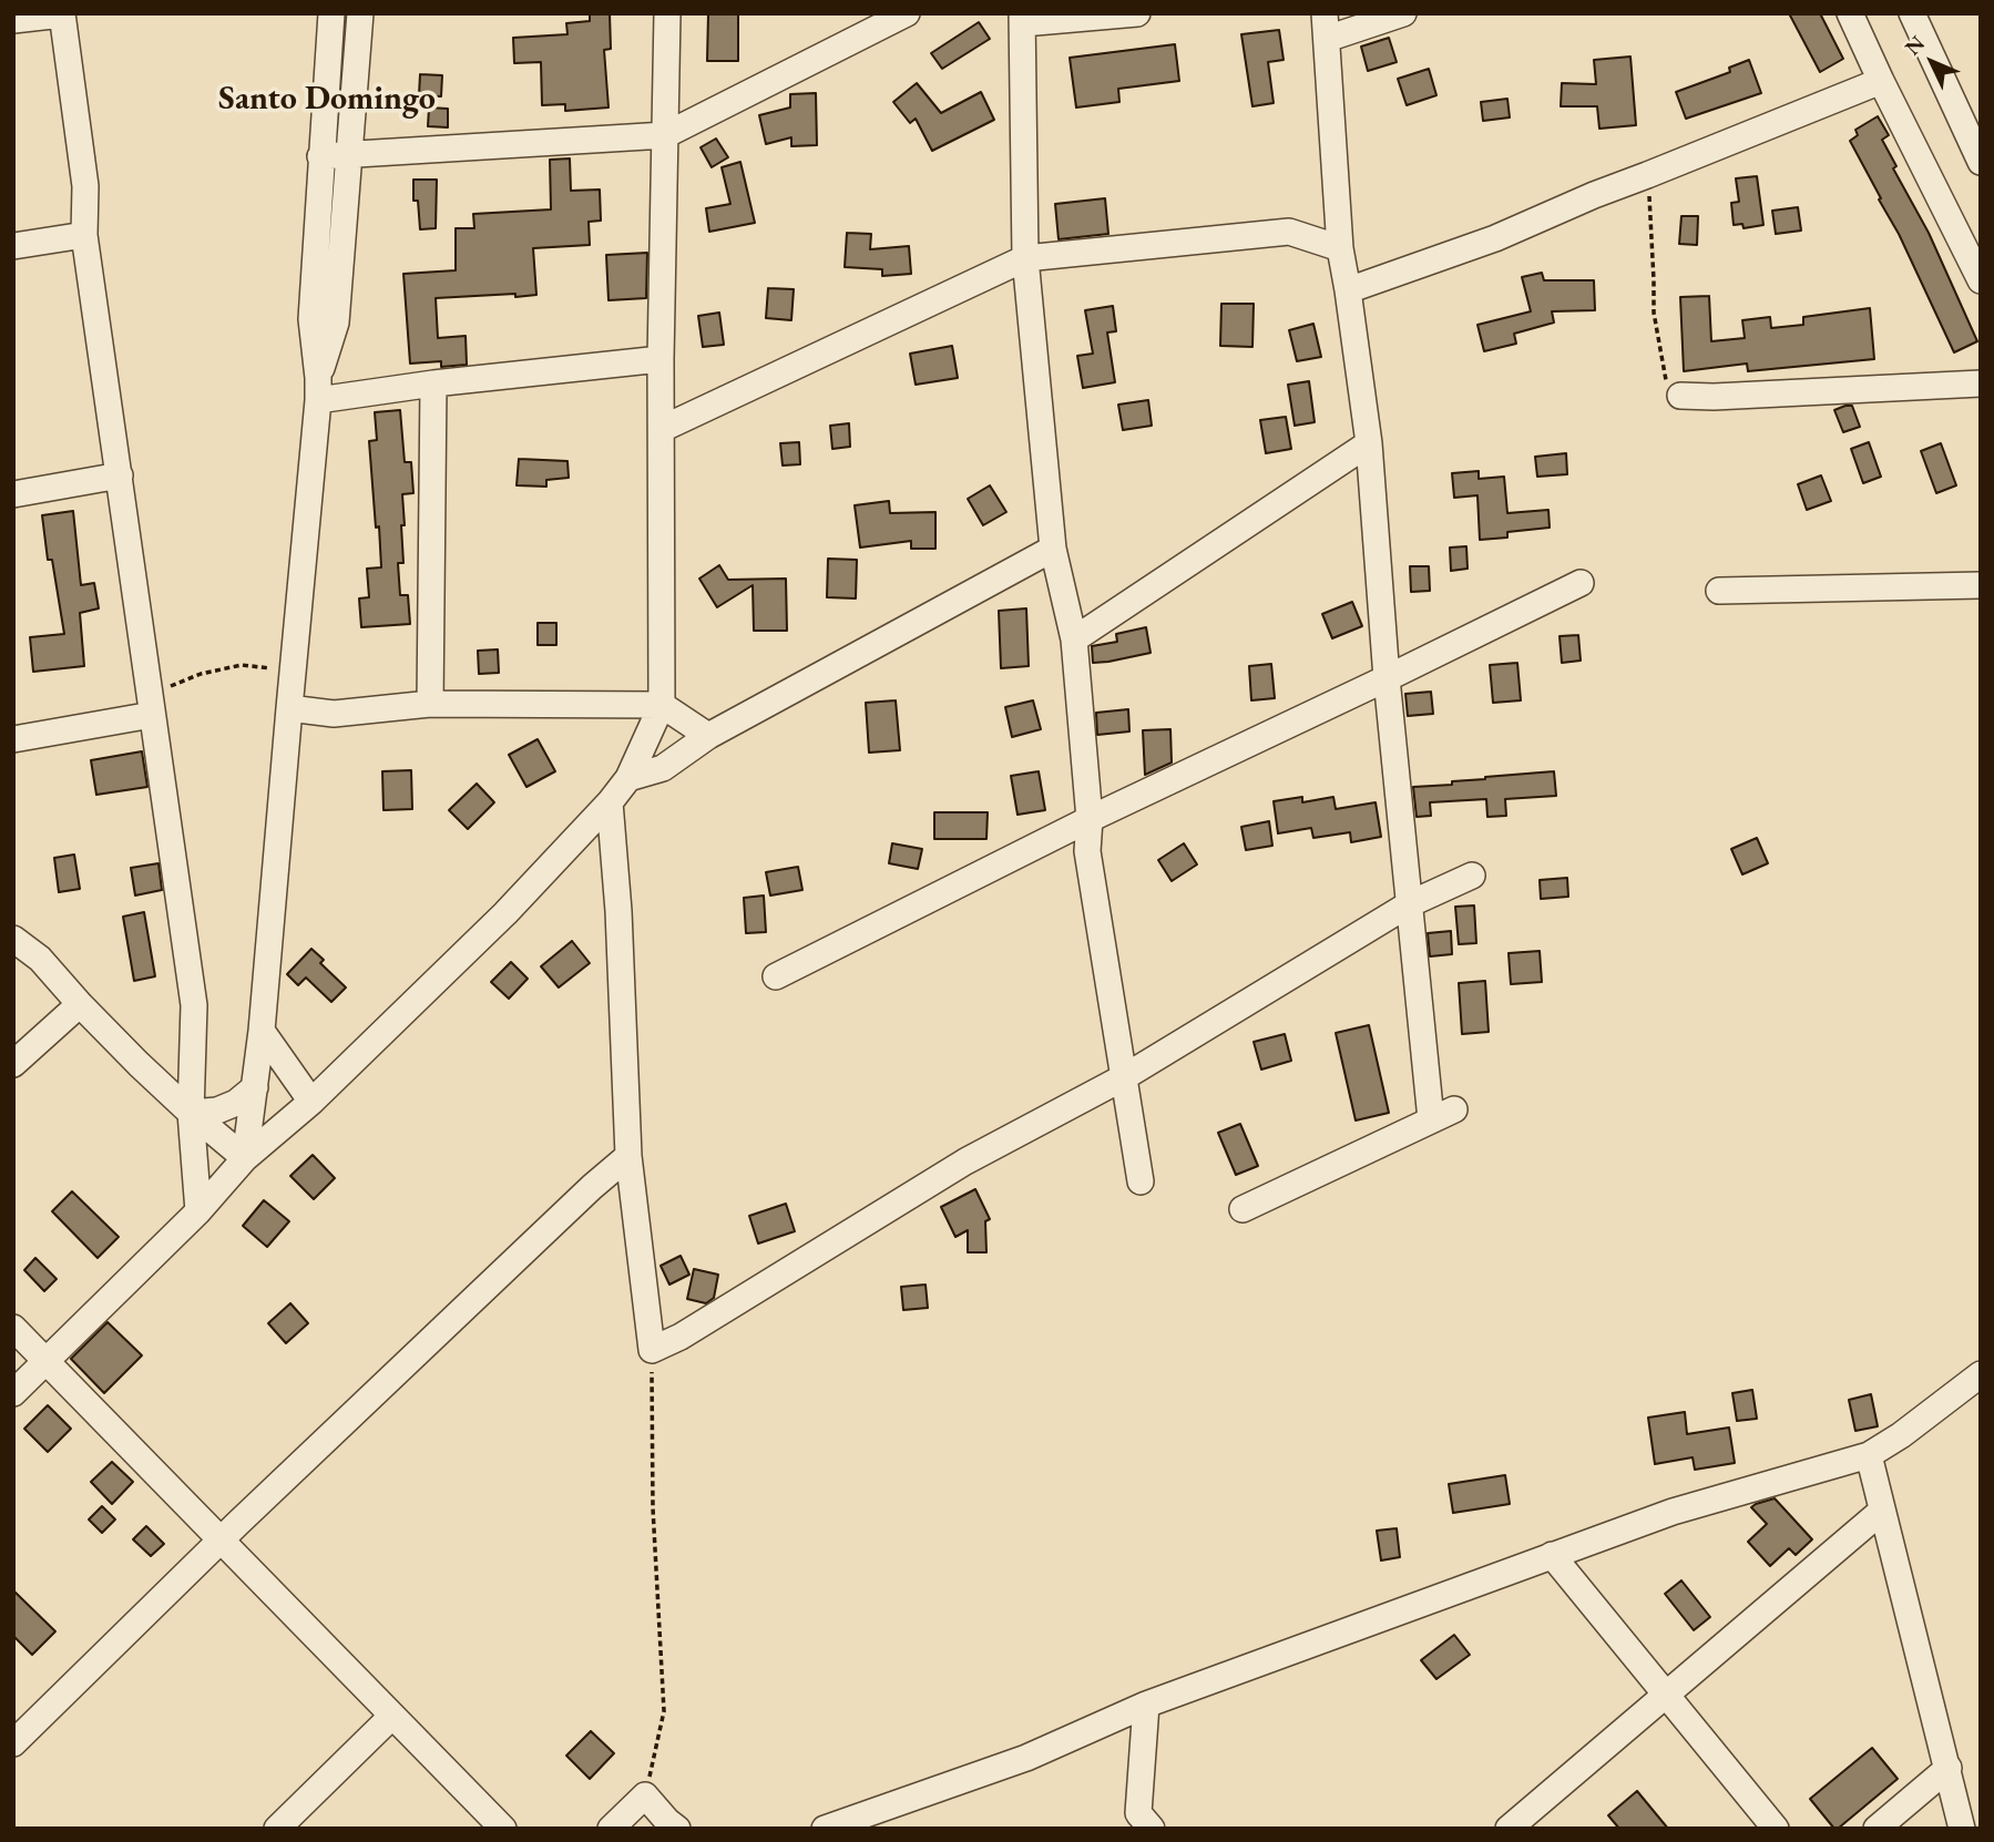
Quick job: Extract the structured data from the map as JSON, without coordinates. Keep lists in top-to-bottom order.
{
  "districts": ["Santo Domingo"],
  "north": "top left"
}
